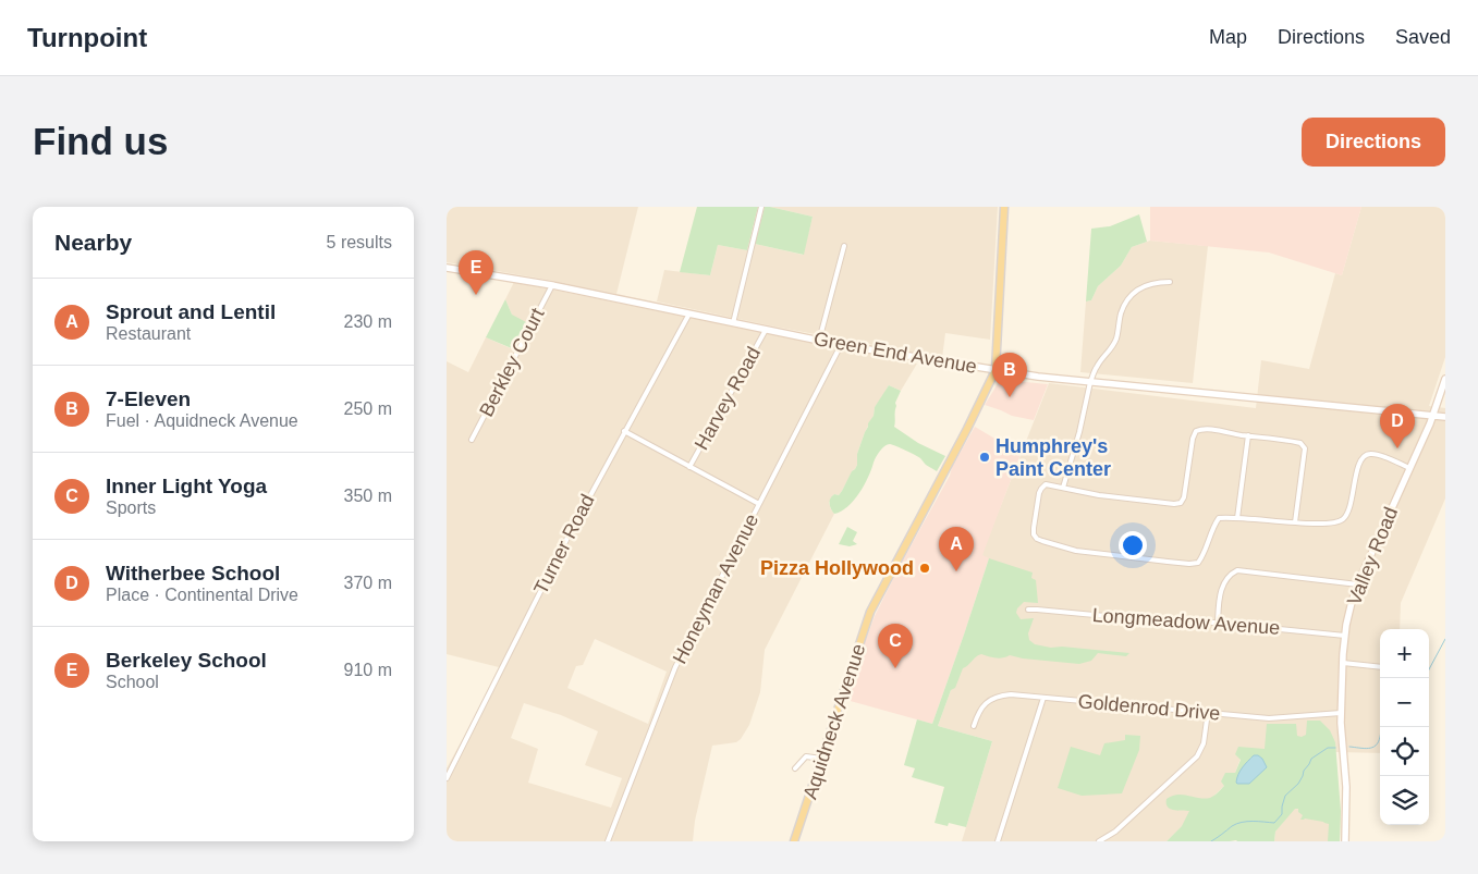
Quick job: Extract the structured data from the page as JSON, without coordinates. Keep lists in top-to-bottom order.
{
  "streets": {
    "main road": ["Green End Avenue", "Valley Road", "Aquidneck Avenue"],
    "street": [
      "Berkley Court",
      "Harvey Road",
      "Turner Road",
      "Honeyman Avenue",
      "Longmeadow Avenue",
      "Goldenrod Drive"
    ]
  },
  "crossings": [
    ["Green End Avenue", "Berkley Court"],
    ["Green End Avenue", "Harvey Road"],
    ["Green End Avenue", "Turner Road"],
    ["Green End Avenue", "Valley Road"],
    ["Green End Avenue", "Honeyman Avenue"],
    ["Green End Avenue", "Aquidneck Avenue"],
    ["Valley Road", "Longmeadow Avenue"],
    ["Valley Road", "Goldenrod Drive"]
  ],
  "places": ["Humphrey's Paint Center", "Pizza Hollywood"],
  "page": {
    "header": "Turnpoint",
    "nav": ["Map", "Directions", "Saved"],
    "buttons": "Directions",
    "title": "Find us",
    "heading": ["Nearby", "5 results"],
    "pins": [
      "E",
      "B",
      "D",
      "A",
      "C"
    ],
    "list": [
      {
        "mark": "A",
        "name": "Sprout and Lentil",
        "note": "Restaurant",
        "value": "230 m"
      },
      {
        "mark": "B",
        "name": "7-Eleven",
        "note": "Fuel · Aquidneck Avenue",
        "value": "250 m"
      },
      {
        "mark": "C",
        "name": "Inner Light Yoga",
        "note": "Sports",
        "value": "350 m"
      },
      {
        "mark": "D",
        "name": "Witherbee School",
        "note": "Place · Continental Drive",
        "value": "370 m"
      },
      {
        "mark": "E",
        "name": "Berkeley School",
        "note": "School",
        "value": "910 m"
      }
    ],
    "map_buttons": ["+", "−"]
  }
}
